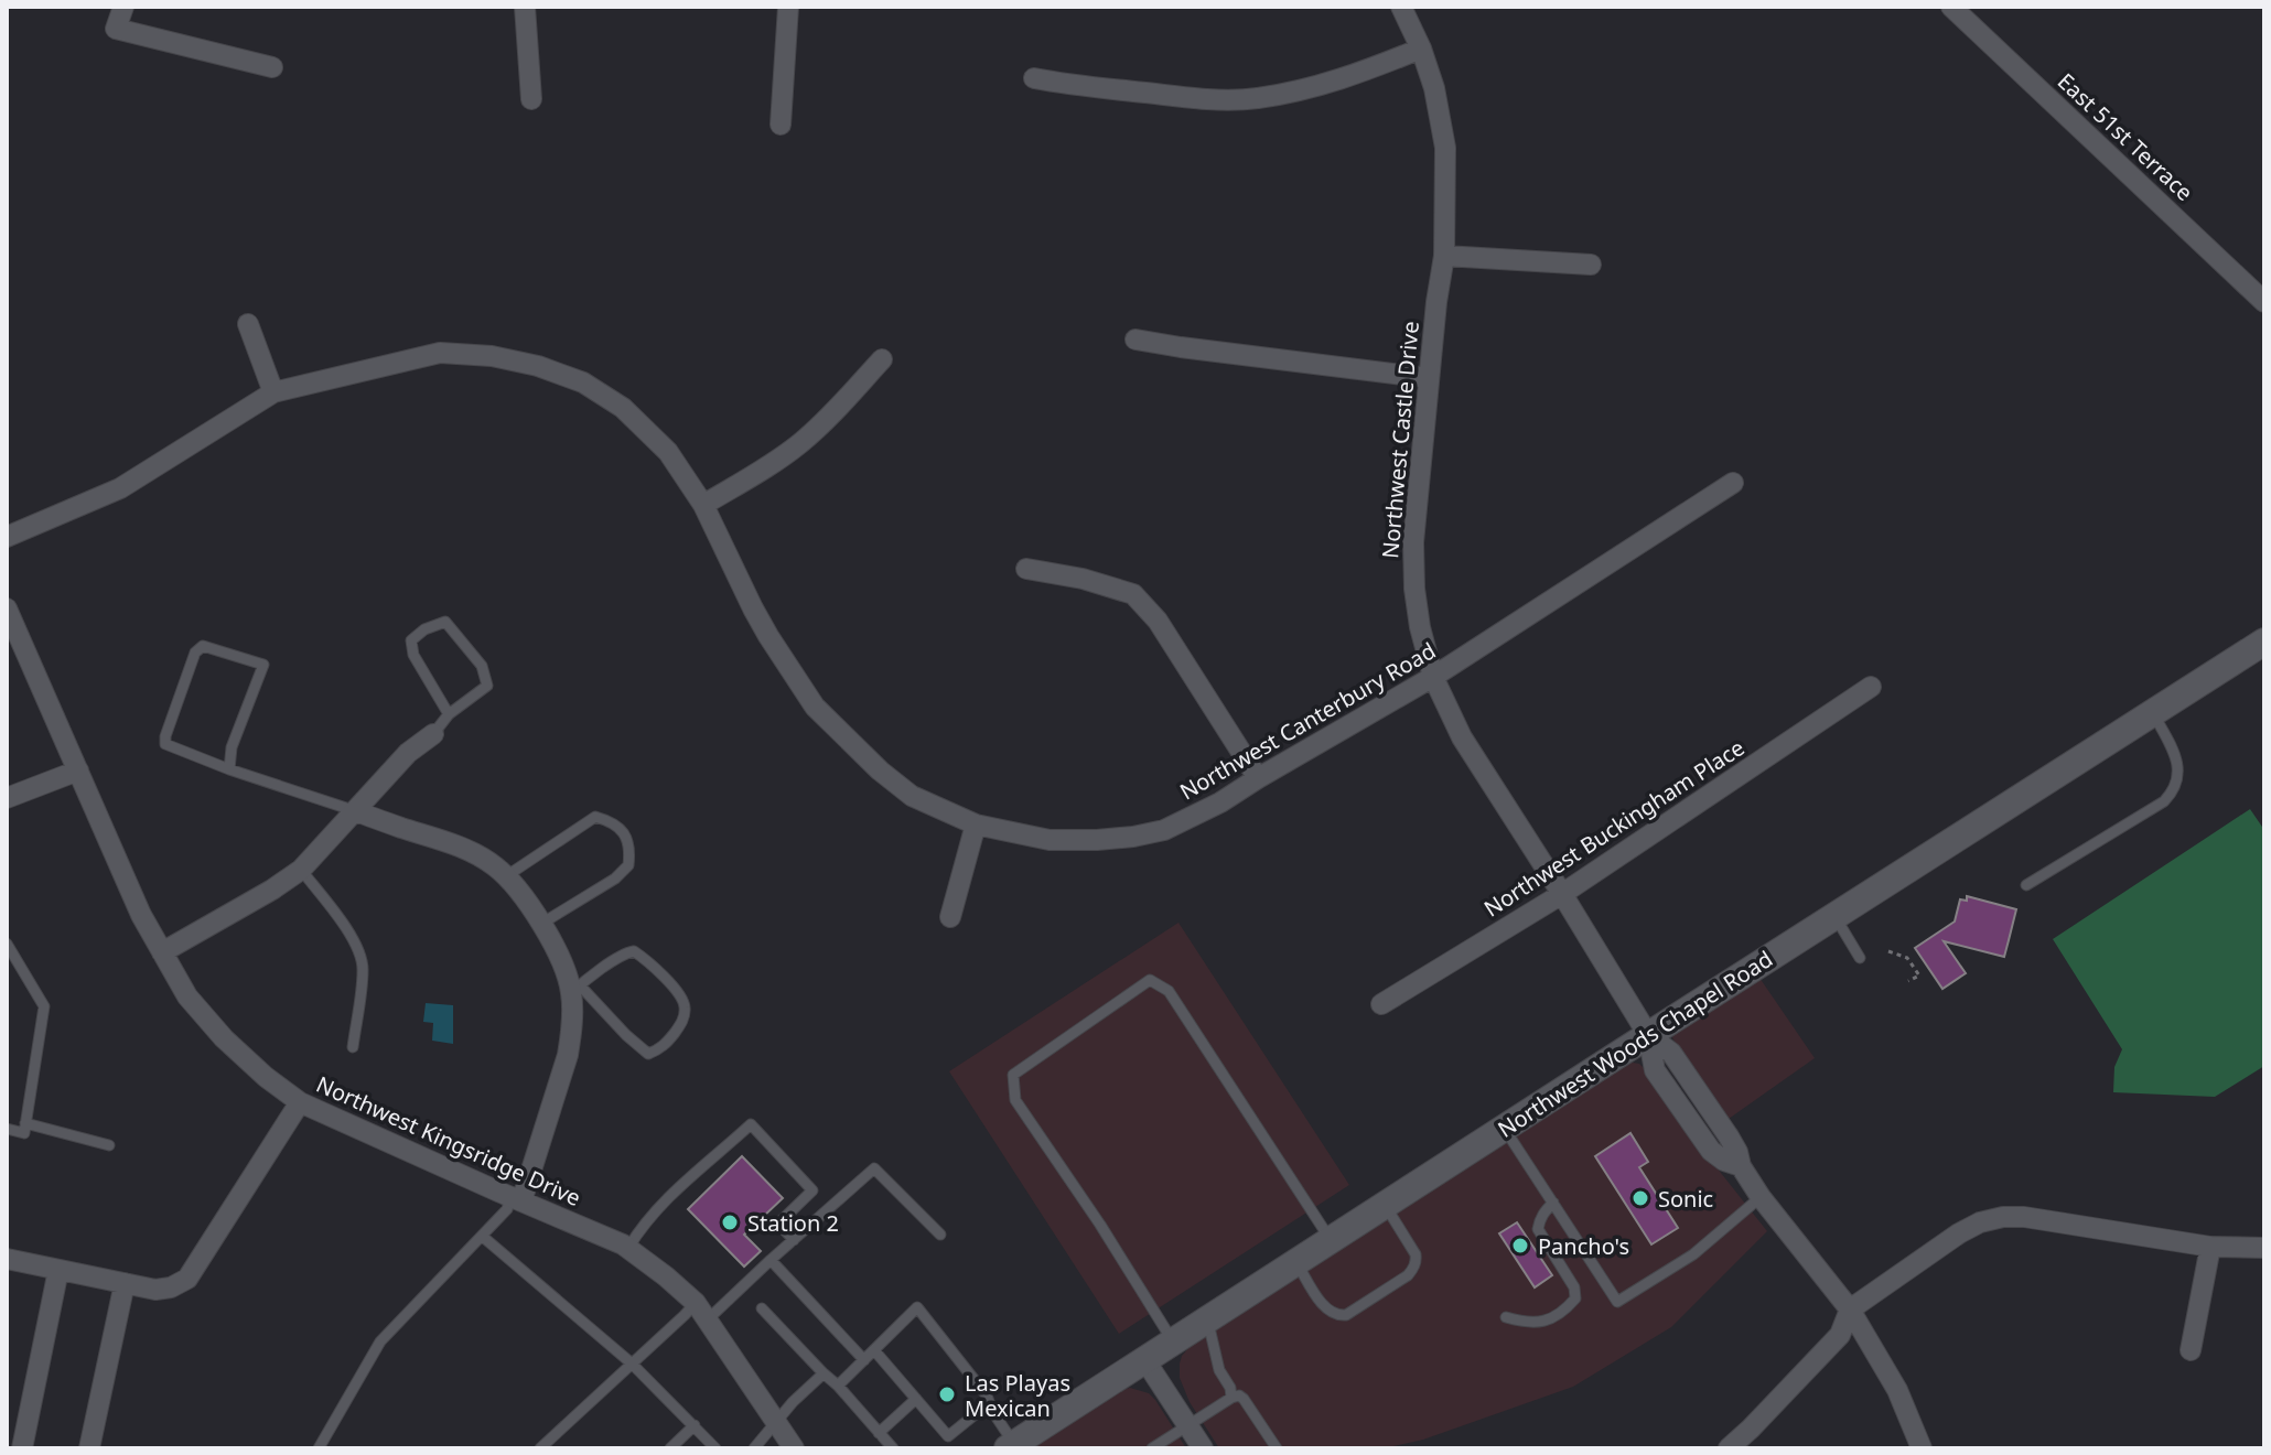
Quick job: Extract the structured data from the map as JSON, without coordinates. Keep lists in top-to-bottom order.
{
  "streets": {
    "main road": ["Northwest Woods Chapel Road"],
    "street": [
      "East 51st Terrace",
      "Northwest Castle Drive",
      "Northwest Canterbury Road",
      "Northwest Buckingham Place",
      "Northwest Kingsridge Drive"
    ]
  },
  "crossings": [
    ["Northwest Castle Drive", "Northwest Canterbury Road"],
    ["Northwest Castle Drive", "Northwest Buckingham Place"],
    ["Northwest Castle Drive", "Northwest Woods Chapel Road"]
  ],
  "places": [
    "Sonic",
    "Station 2",
    "Pancho's",
    "Las Playas Mexican"
  ]
}
